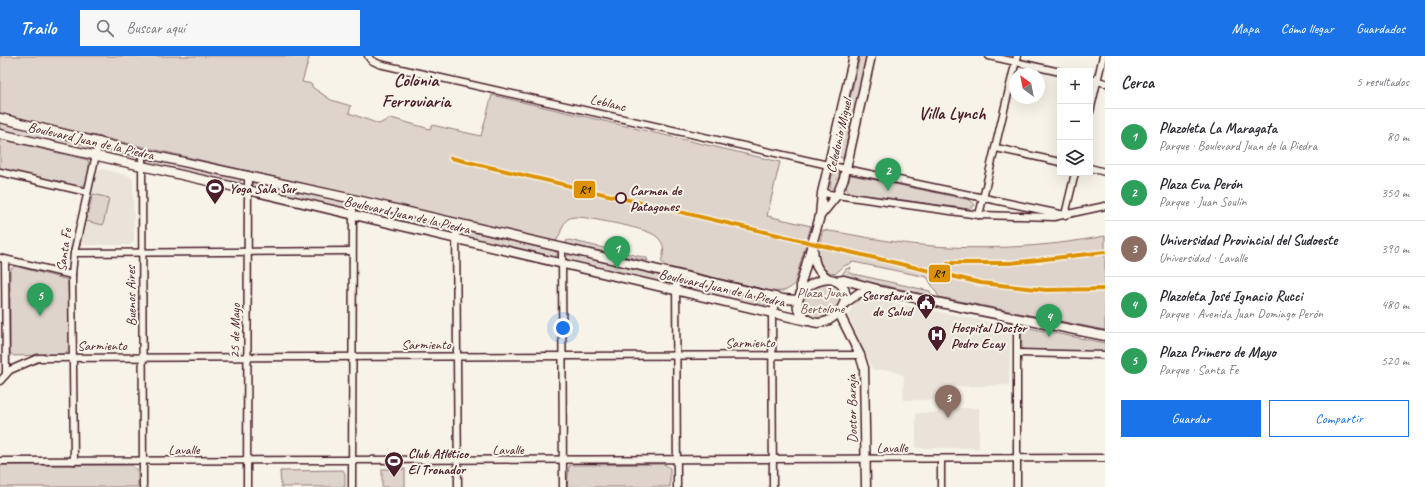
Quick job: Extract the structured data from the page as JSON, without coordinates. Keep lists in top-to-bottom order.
{
  "streets": {
    "main road": ["Celedonio Miguel", "Boulevard Juan de la Piedra", "Doctor Baraja"],
    "street": [
      "Leblanc",
      "Santa Fe",
      "Buenos Aires",
      "25 de Mayo",
      "Sarmiento",
      "Lavalle"
    ]
  },
  "crossings": [
    ["Leblanc", "Celedonio Miguel"],
    ["Celedonio Miguel", "Boulevard Juan de la Piedra"],
    ["Celedonio Miguel", "Doctor Baraja"],
    ["Boulevard Juan de la Piedra", "Santa Fe"],
    ["Boulevard Juan de la Piedra", "Buenos Aires"],
    ["Boulevard Juan de la Piedra", "25 de Mayo"],
    ["Boulevard Juan de la Piedra", "Doctor Baraja"],
    ["Santa Fe", "Sarmiento"],
    ["Santa Fe", "Lavalle"],
    ["Buenos Aires", "Sarmiento"],
    ["Buenos Aires", "Lavalle"],
    ["25 de Mayo", "Sarmiento"],
    ["25 de Mayo", "Lavalle"],
    ["Sarmiento", "Doctor Baraja"],
    ["Doctor Baraja", "Lavalle"]
  ],
  "districts": ["Colonia Ferroviaria", "Villa Lynch"],
  "parks": ["Plaza Juan Bertolone"],
  "places": {
    "other": ["Carmen de Patagones"],
    "sports": ["Yoga Sala Sur", "Club Atlético El Tronador"],
    "public building": ["Secretaría de Salud"],
    "hospital": ["Hospital Doctor Pedro Ecay"]
  },
  "lines": ["transit line R1"],
  "north": "top left",
  "page": {
    "header": "Trailo",
    "search": "Buscar aquí",
    "nav": ["Mapa", "Cómo llegar", "Guardados"],
    "heading": ["Cerca", "5 resultados"],
    "map_buttons": ["+", "−"],
    "list": [
      {
        "mark": "1",
        "name": "Plazoleta La Maragata",
        "note": "Parque · Boulevard Juan de la Piedra",
        "value": "80 m"
      },
      {
        "mark": "2",
        "name": "Plaza Eva Perón",
        "note": "Parque · Juan Soulín",
        "value": "350 m"
      },
      {
        "mark": "3",
        "name": "Universidad Provincial del Sudoeste",
        "note": "Universidad · Lavalle",
        "value": "390 m"
      },
      {
        "mark": "4",
        "name": "Plazoleta José Ignacio Rucci",
        "note": "Parque · Avenida Juan Domingo Perón",
        "value": "480 m"
      },
      {
        "mark": "5",
        "name": "Plaza Primero de Mayo",
        "note": "Parque · Santa Fe",
        "value": "520 m"
      }
    ],
    "pins": [
      "2",
      "1",
      "5",
      "4",
      "3"
    ],
    "buttons": ["Guardar", "Compartir"]
  }
}
